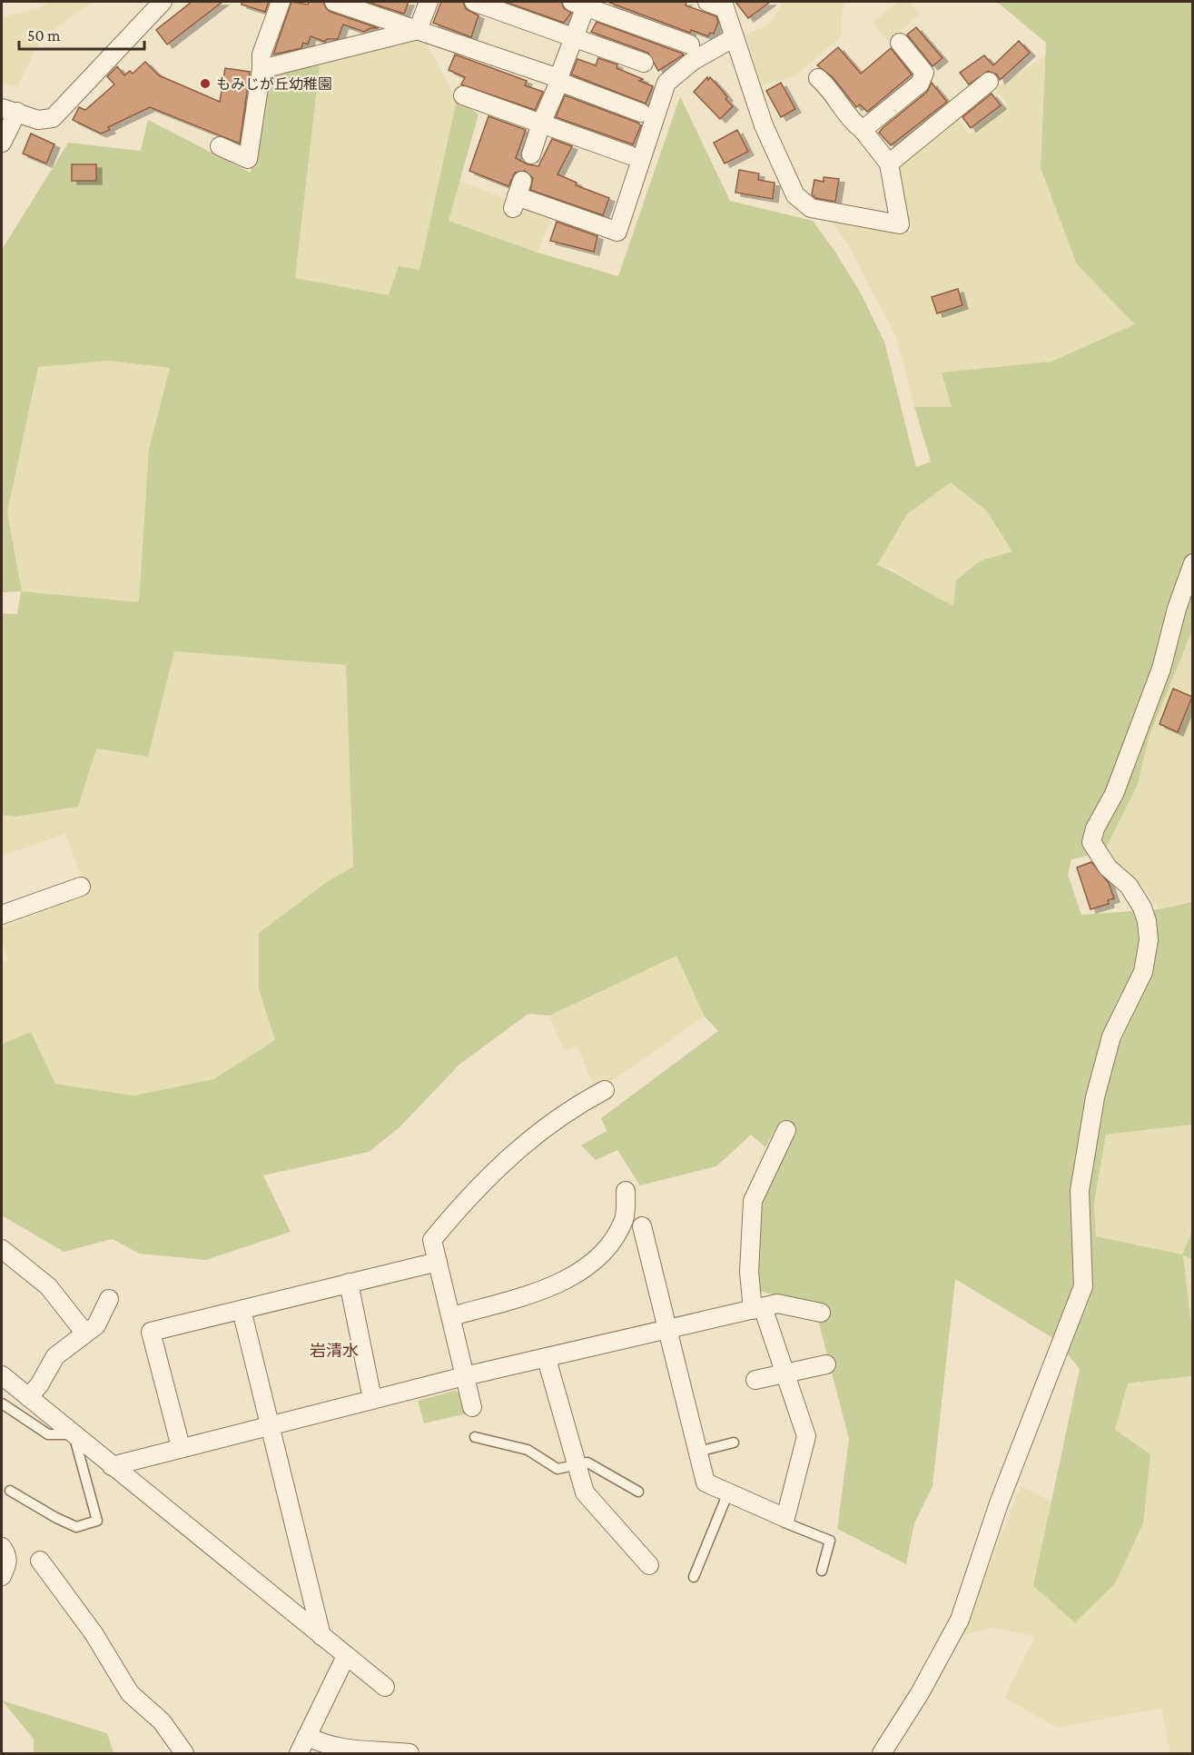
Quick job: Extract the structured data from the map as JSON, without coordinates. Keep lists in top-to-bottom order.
{
  "districts": ["岩清水"],
  "places": ["もみじが丘幼稚園"],
  "scale_bar": "50 m"
}
